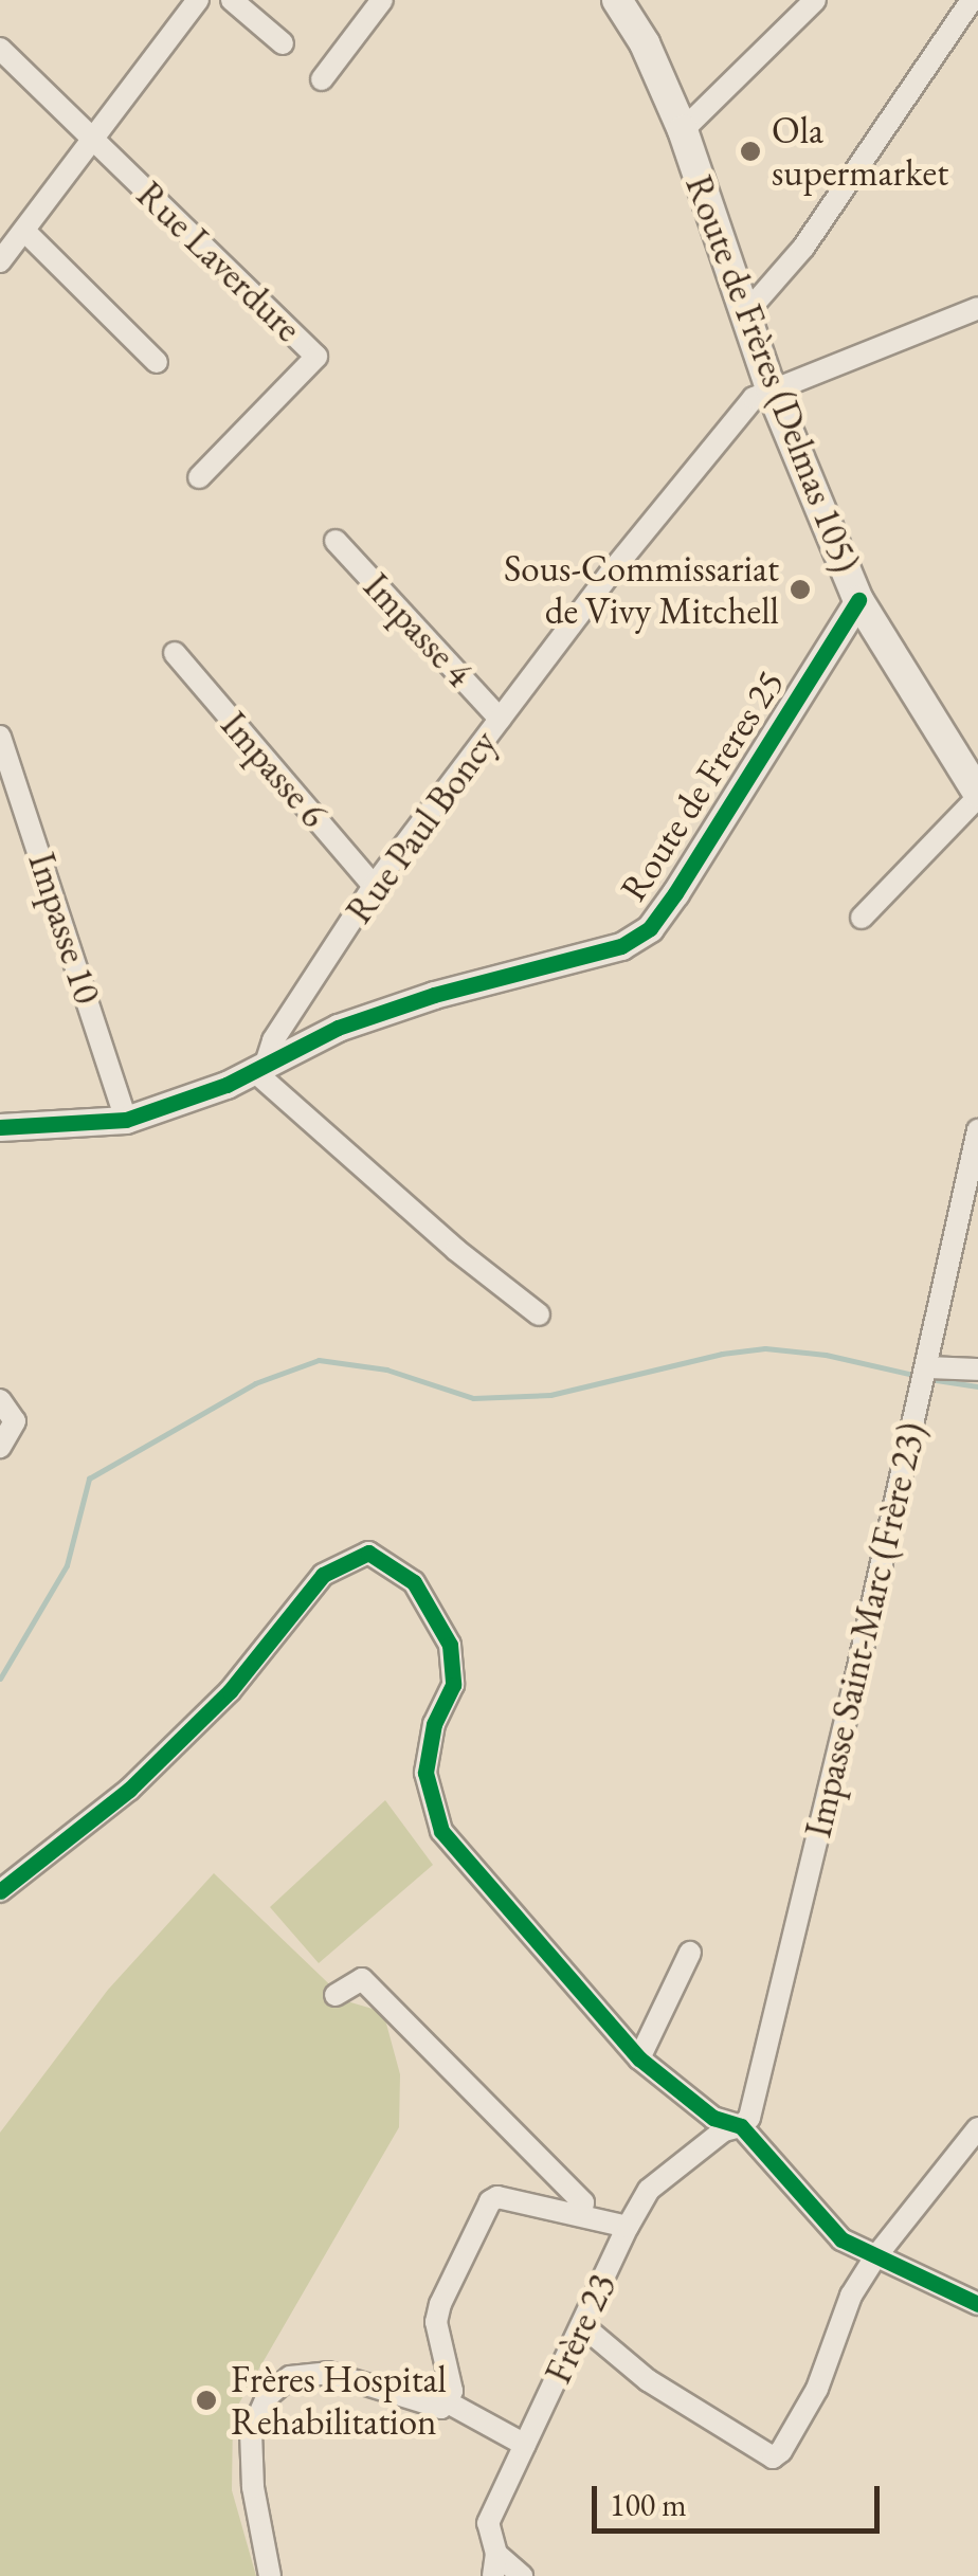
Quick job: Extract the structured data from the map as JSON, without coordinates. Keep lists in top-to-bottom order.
{
  "streets": {
    "main road": ["Route de Frères (Delmas 105)"],
    "street": [
      "Rue Laverdure",
      "Impasse 4",
      "Impasse 6",
      "Route de Freres 25",
      "Rue Paul Boncy",
      "Impasse 10",
      "Impasse Saint-Marc (Frère 23)",
      "Frère 23"
    ]
  },
  "crossings": [
    ["Route de Frères (Delmas 105)", "Route de Freres 25"],
    ["Route de Frères (Delmas 105)", "Rue Paul Boncy"],
    ["Impasse 4", "Rue Paul Boncy"],
    ["Impasse 6", "Rue Paul Boncy"],
    ["Route de Freres 25", "Rue Paul Boncy"],
    ["Impasse Saint-Marc (Frère 23)", "Frère 23"]
  ],
  "places": ["Ola supermarket", "Sous-Commissariat de Vivy Mitchell", "Frères Hospital Rehabilitation"],
  "scale_bar": "100 m"
}
